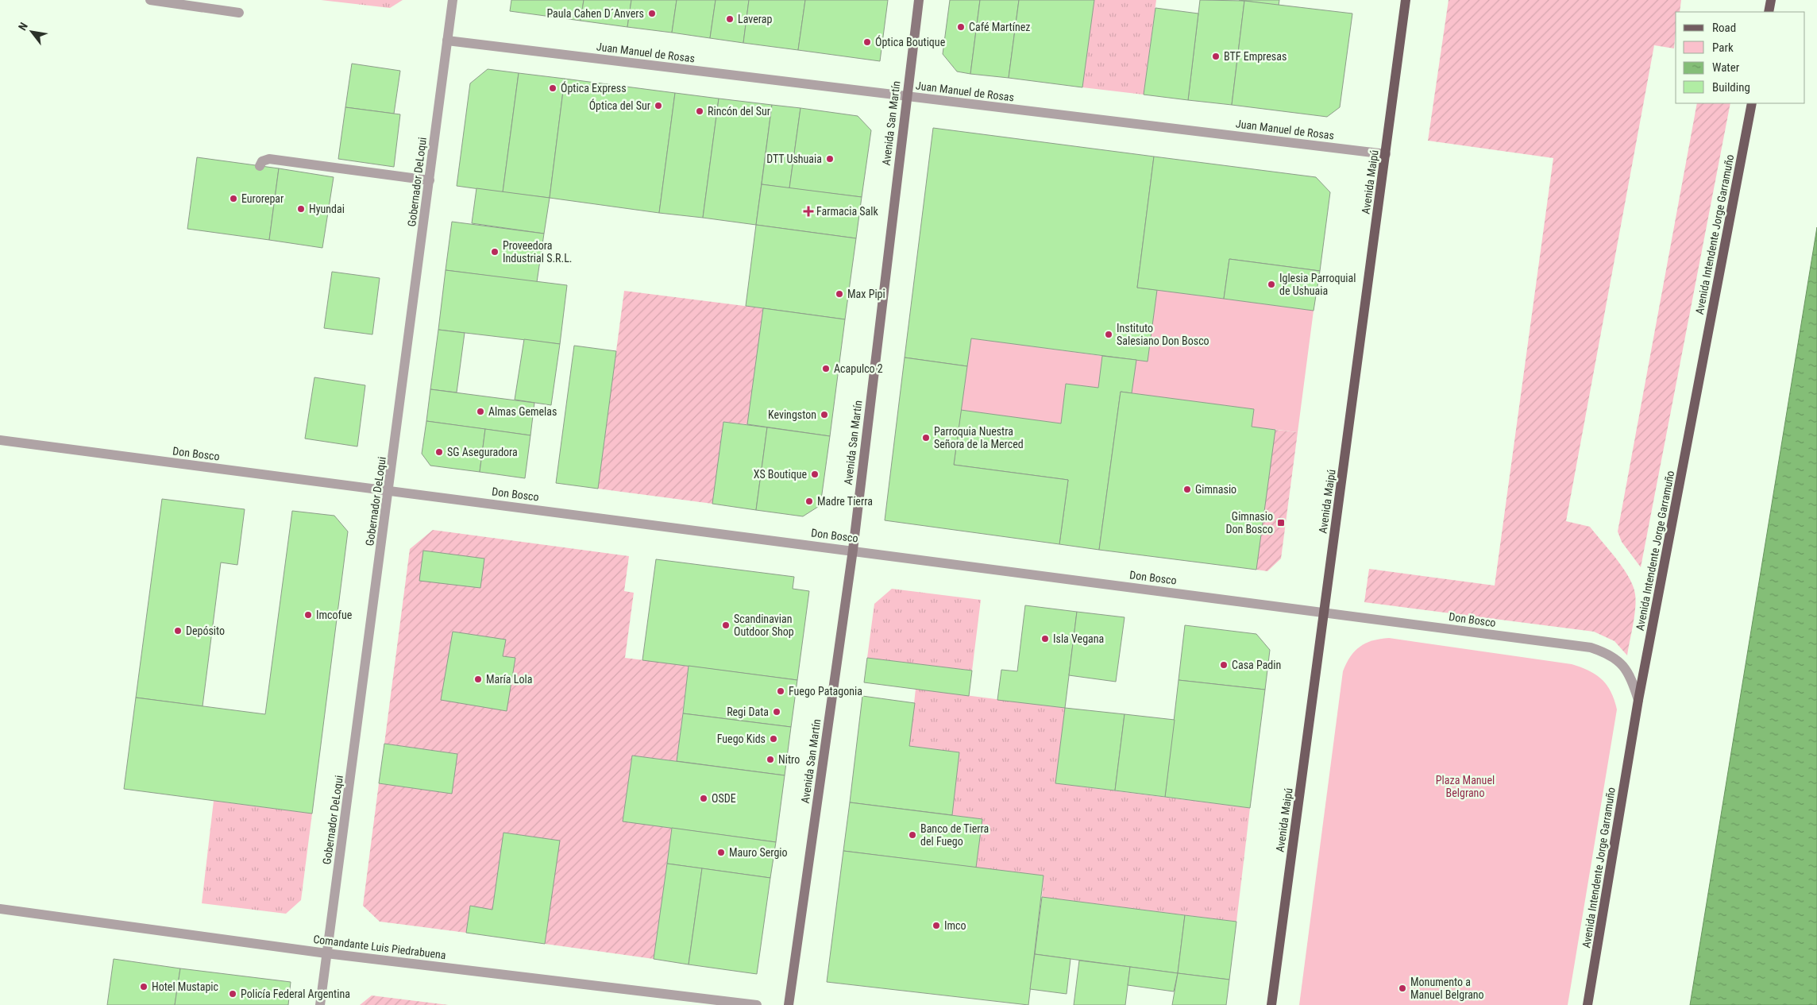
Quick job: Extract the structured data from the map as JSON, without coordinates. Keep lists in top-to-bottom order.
{
  "streets": {
    "main road": ["Avenida San Martín", "Avenida Maipú", "Avenida Intendente Jorge Garramuño"],
    "street": [
      "Juan Manuel de Rosas",
      "Gobernador DeLoqui",
      "Don Bosco",
      "Comandante Luis Piedrabuena"
    ]
  },
  "crossings": [
    ["Juan Manuel de Rosas", "Avenida San Martín"],
    ["Juan Manuel de Rosas", "Gobernador DeLoqui"],
    ["Juan Manuel de Rosas", "Avenida Maipú"],
    ["Avenida San Martín", "Don Bosco"],
    ["Gobernador DeLoqui", "Don Bosco"],
    ["Gobernador DeLoqui", "Comandante Luis Piedrabuena"],
    ["Avenida Maipú", "Don Bosco"],
    ["Avenida Intendente Jorge Garramuño", "Don Bosco"]
  ],
  "parks": ["Plaza Manuel Belgrano"],
  "places": {
    "other": [
      "Paula Cahen D´Anvers",
      "Laverap",
      "Café Martínez",
      "Óptica Boutique",
      "BTF Empresas",
      "Óptica Express",
      "Óptica del Sur",
      "Rincón del Sur",
      "DTT Ushuaia",
      "Eurorepar",
      "Hyundai",
      "Proveedora Industrial S.R.L.",
      "Iglesia Parroquial de Ushuaia",
      "Max Pipi",
      "Instituto Salesiano Don Bosco",
      "Acapulco 2",
      "Almas Gemelas",
      "Kevingston",
      "Parroquia Nuestra Señora de la Merced",
      "SG Aseguradora",
      "XS Boutique",
      "Gimnasio",
      "Madre Tierra",
      "Imcofue",
      "Scandinavian Outdoor Shop",
      "Depósito",
      "Isla Vegana",
      "Casa Padin",
      "María Lola",
      "Fuego Patagonia",
      "Regi Data",
      "Fuego Kids",
      "Nitro",
      "OSDE",
      "Banco de Tierra del Fuego",
      "Mauro Sergio",
      "Imco",
      "Hotel Mustapic",
      "Monumento a Manuel Belgrano",
      "Policía Federal Argentina"
    ],
    "health": ["Farmacia Salk"],
    "transit": ["Gimnasio Don Bosco"]
  },
  "legend": [
    "Road",
    "Park",
    "Water",
    "Building"
  ],
  "north": "top left"
}
